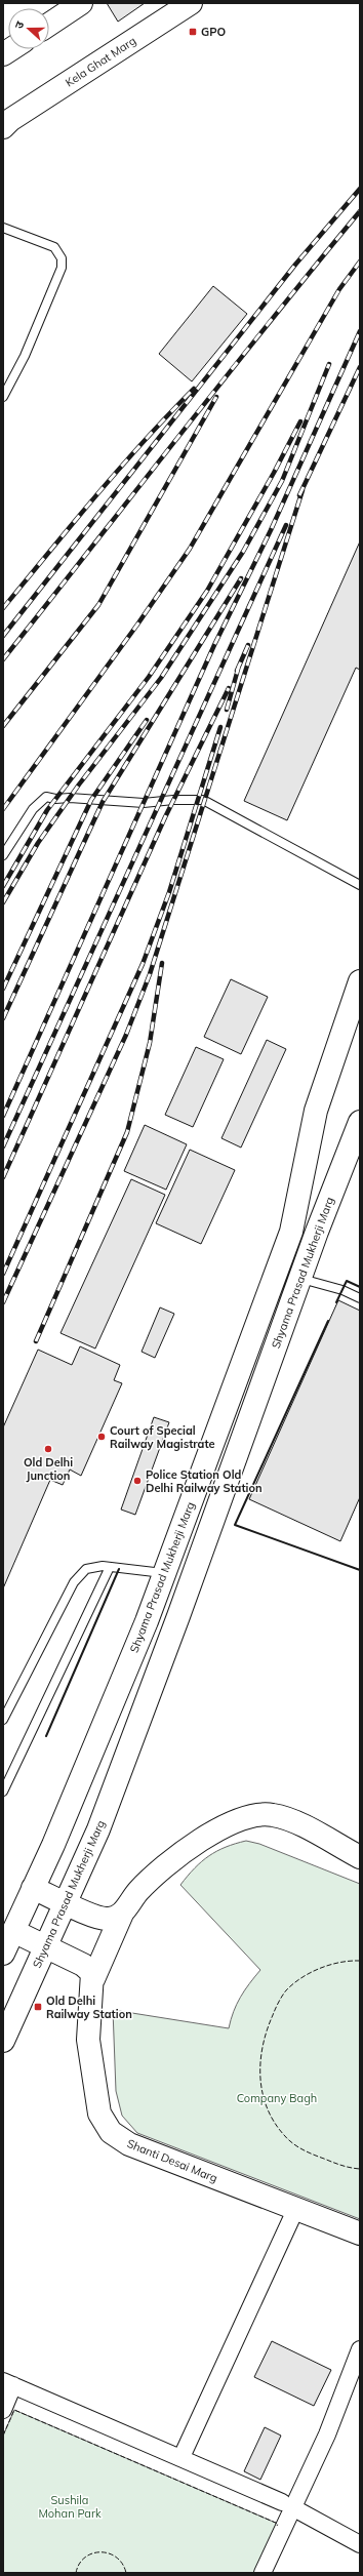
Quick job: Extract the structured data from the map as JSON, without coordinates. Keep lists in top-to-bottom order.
{
  "streets": {
    "main road": ["Kela Ghat Marg", "Shyama Prasad Mukherji Marg", "Shanti Desai Marg"]
  },
  "parks": ["Company Bagh", "Sushila Mohan Park"],
  "places": {
    "transit": ["GPO", "Old Delhi Railway Station"],
    "other": ["Court of Special Railway Magistrate", "Old Delhi Junction", "Police Station Old Delhi Railway Station"]
  },
  "north": "left"
}
